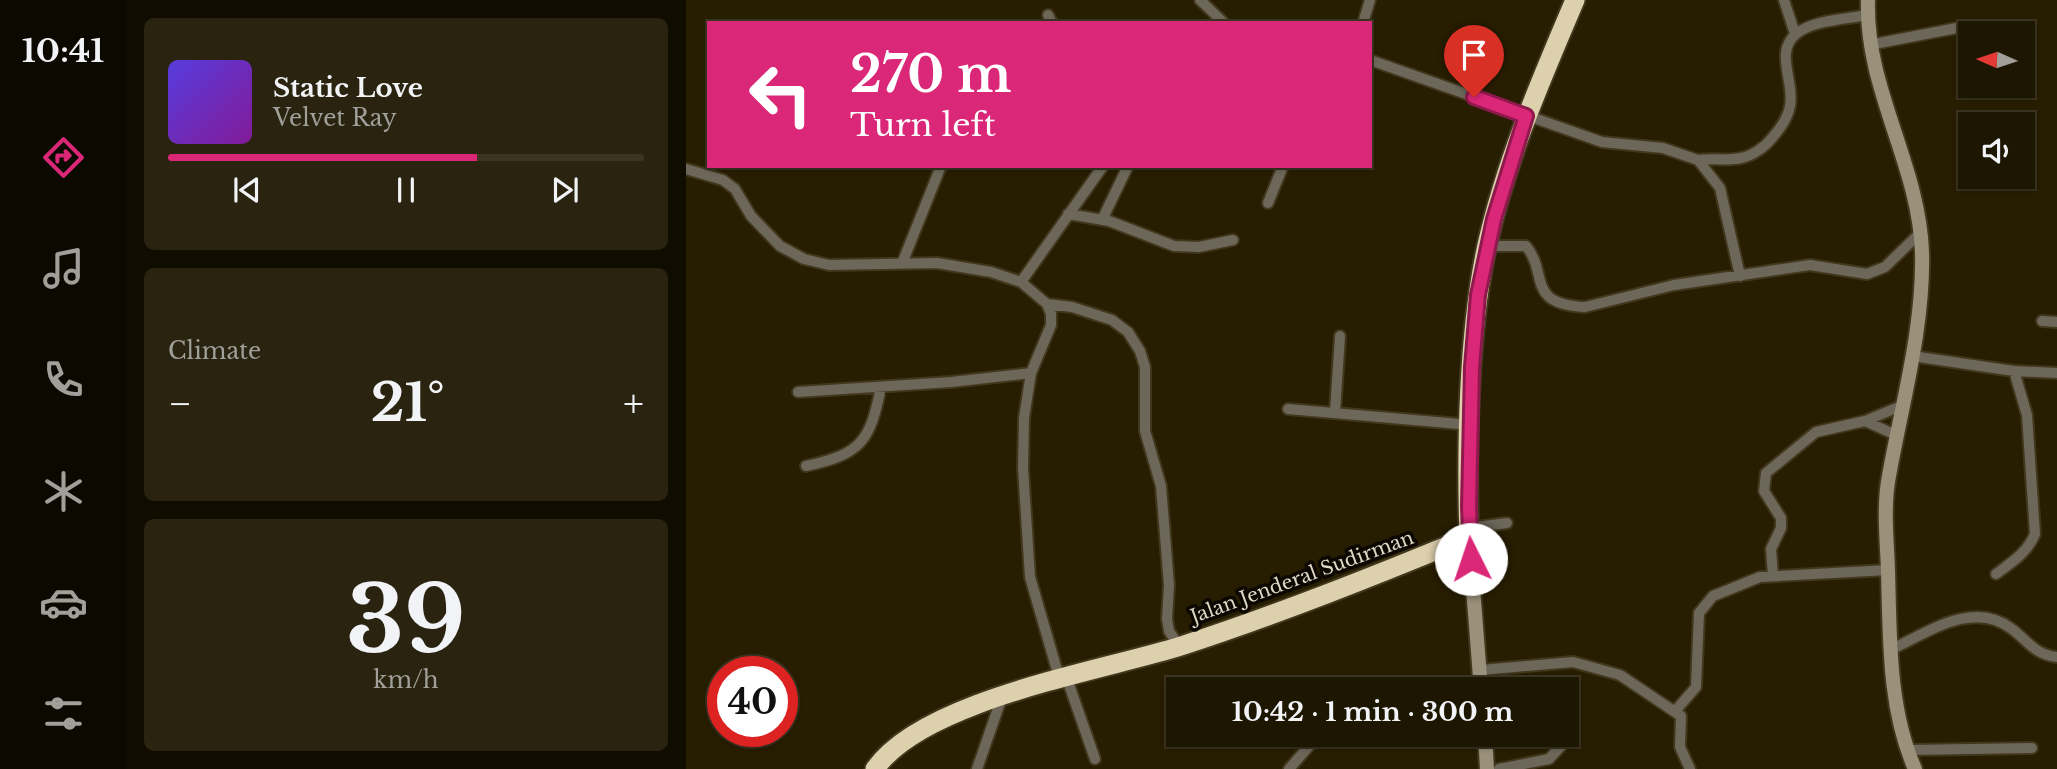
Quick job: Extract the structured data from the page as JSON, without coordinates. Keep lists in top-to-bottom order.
{
  "streets": {
    "highway": ["Jalan Jenderal Sudirman"]
  },
  "north": "left",
  "page": {
    "tabs": "10:41",
    "turn": ["270 m", "Turn left"],
    "song": ["Static Love", "Velvet Ray"],
    "tile": [
      "Climate",
      ["39", "km/h"]
    ],
    "heat": ["−", "21°", "+"],
    "limit": "40",
    "trip": "10:42 · 1 min · 300 m"
  }
}
